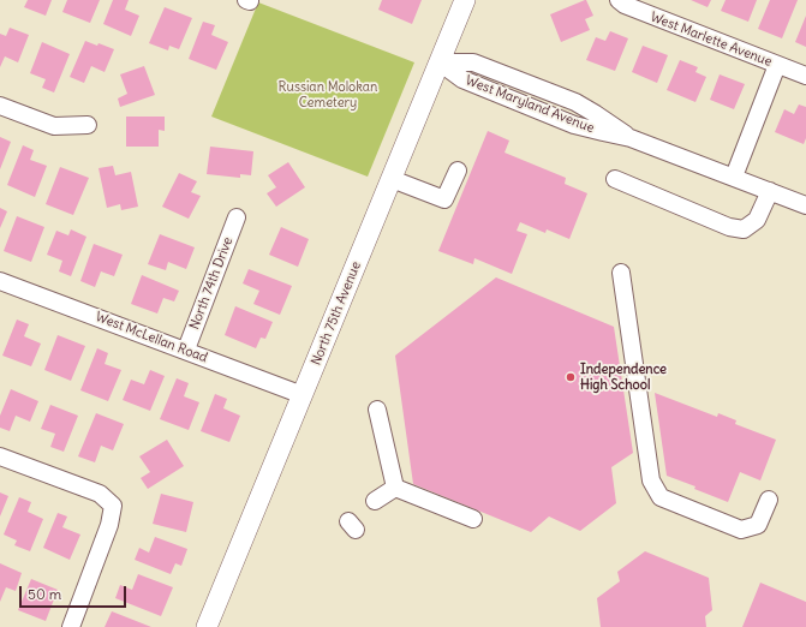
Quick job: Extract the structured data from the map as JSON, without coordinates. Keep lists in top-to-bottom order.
{
  "streets": {
    "main road": ["North 75th Avenue"],
    "street": [
      "West Marlette Avenue",
      "West Maryland Avenue",
      "North 74th Drive",
      "West McLellan Road"
    ]
  },
  "crossings": [
    ["West Maryland Avenue", "North 75th Avenue"],
    ["North 74th Drive", "West McLellan Road"],
    ["North 75th Avenue", "West McLellan Road"]
  ],
  "parks": ["Russian Molokan Cemetery"],
  "places": ["Independence High School"],
  "scale_bar": "50 m"
}
